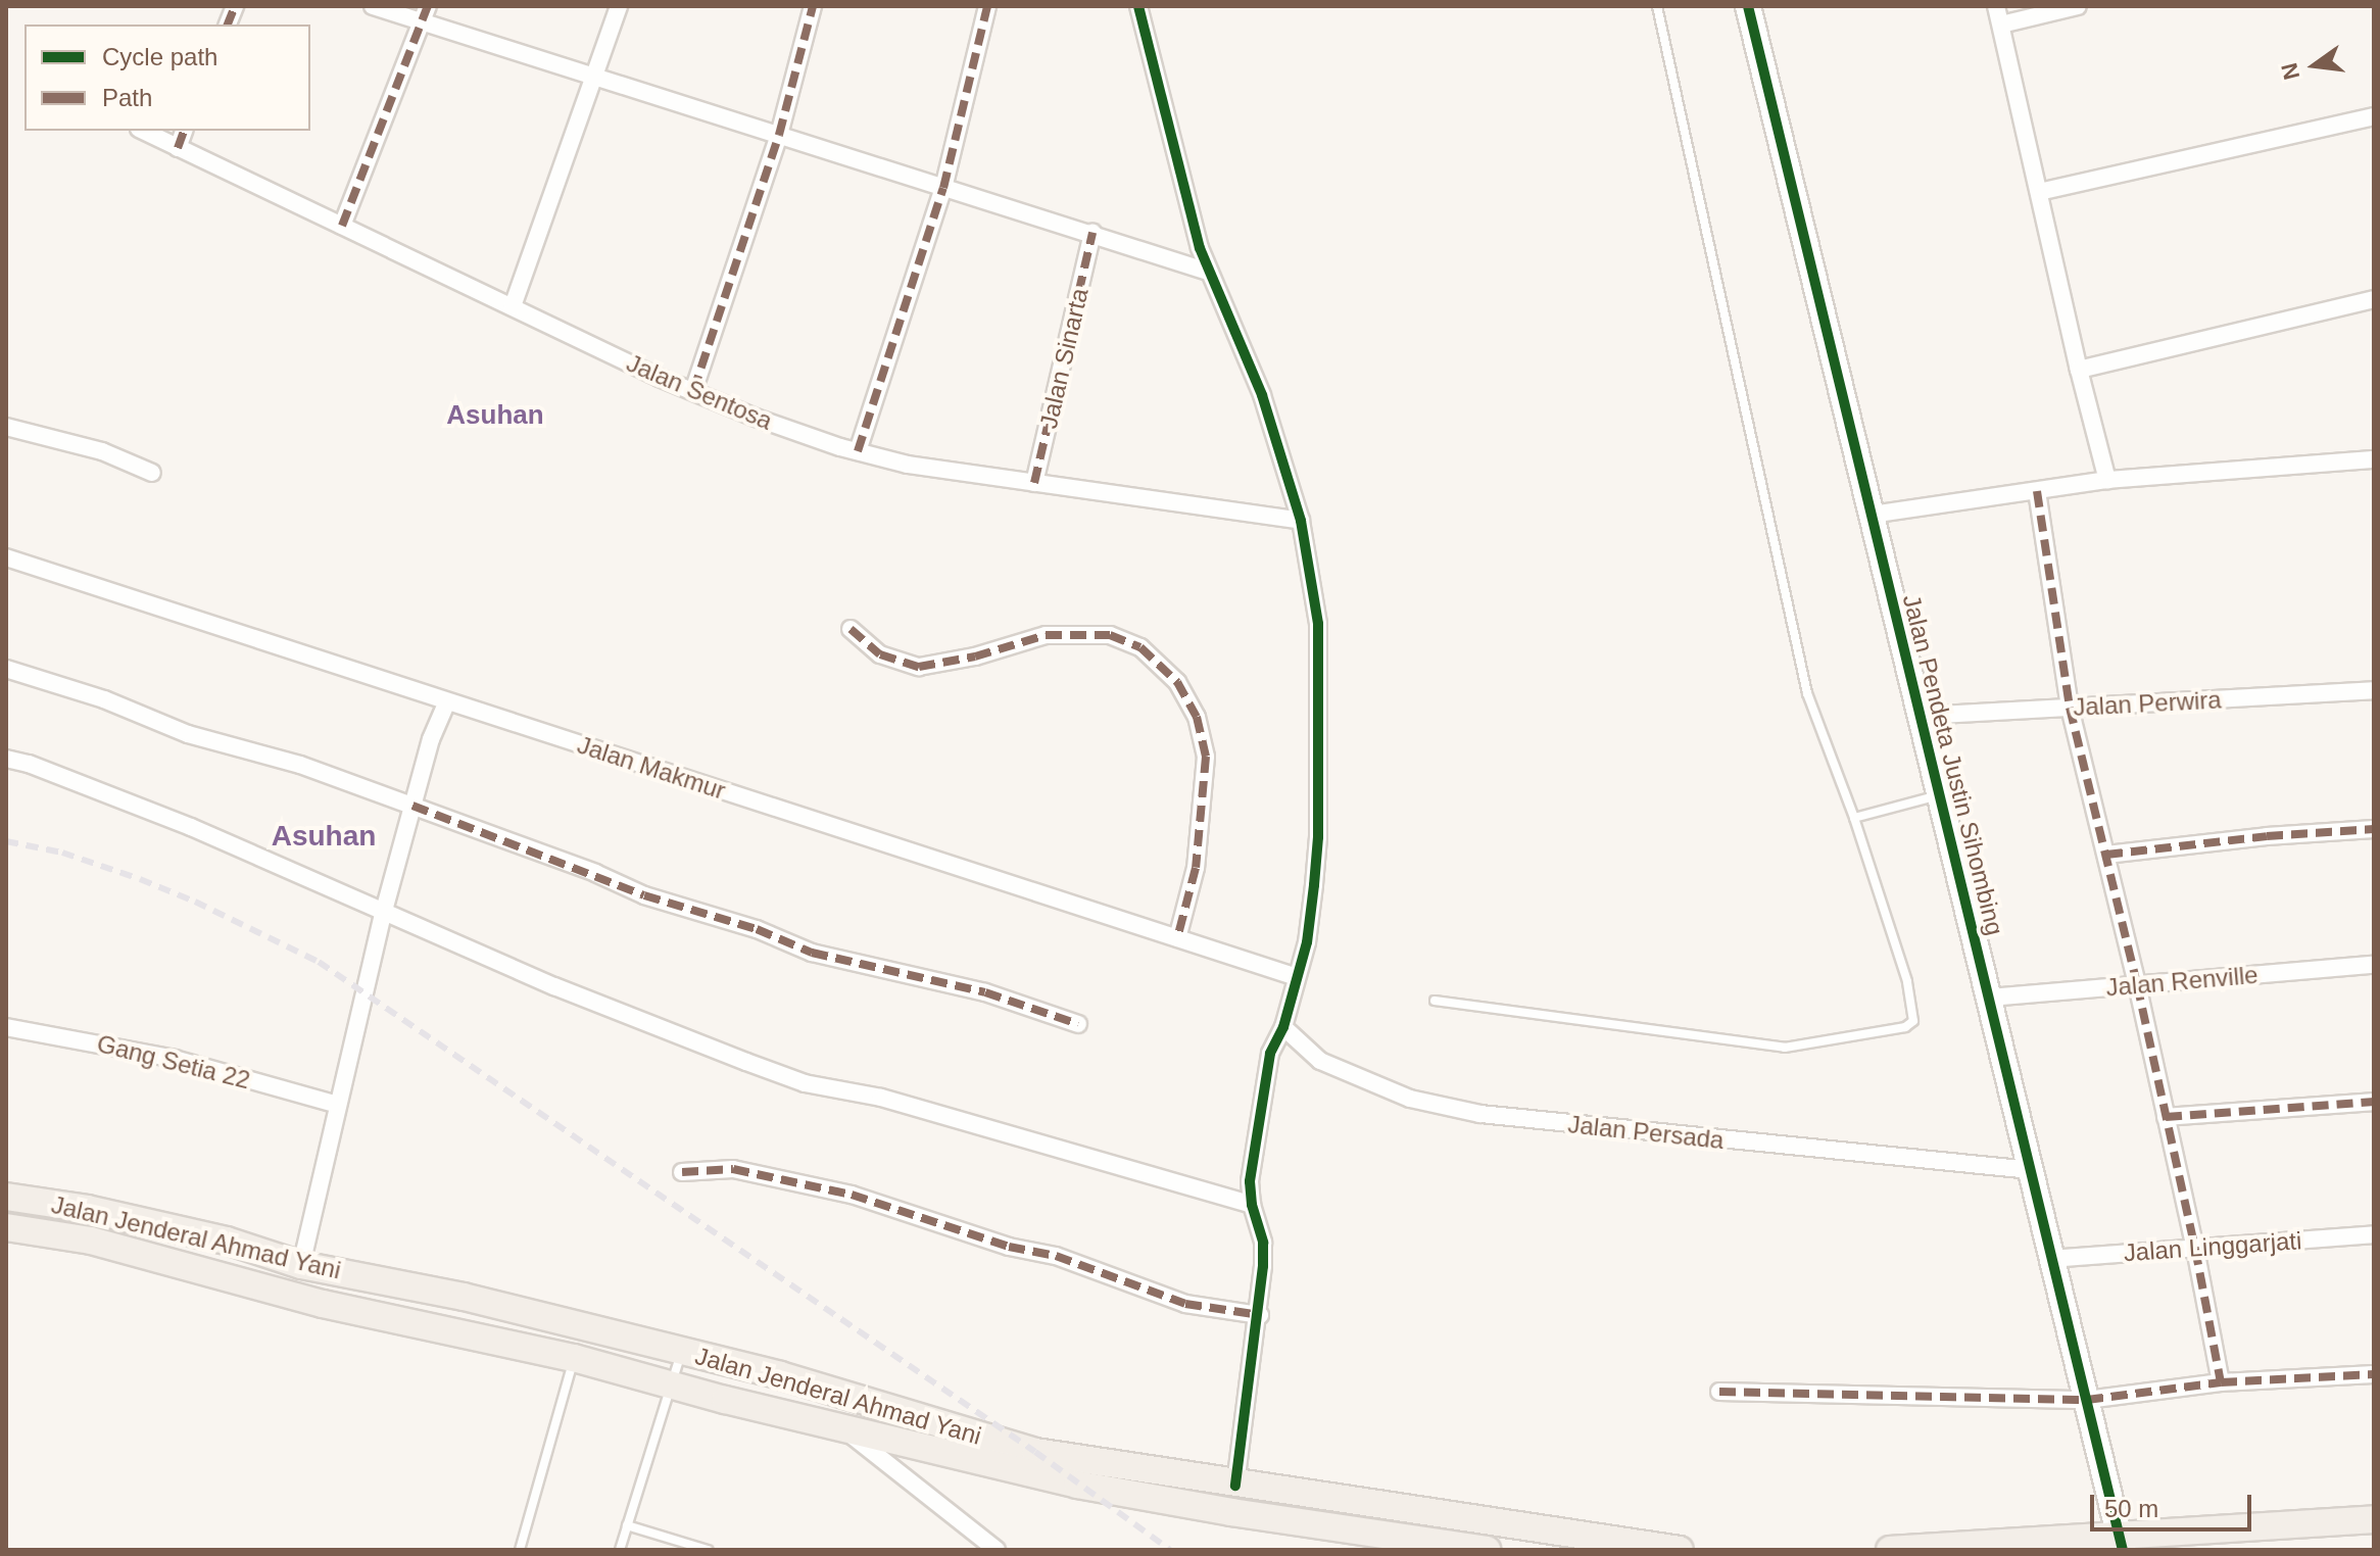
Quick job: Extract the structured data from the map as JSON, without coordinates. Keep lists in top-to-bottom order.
{
  "streets": {
    "main road": ["Jalan Jenderal Ahmad Yani"],
    "street": [
      "Jalan Sinarta",
      "Jalan Sentosa",
      "Jalan Perwira",
      "Jalan Pendeta Justin Sihombing",
      "Jalan Makmur",
      "Jalan Renville",
      "Gang Setia 22",
      "Jalan Persada",
      "Jalan Linggarjati"
    ]
  },
  "crossings": [
    ["Jalan Sinarta", "Jalan Sentosa"],
    ["Jalan Perwira", "Jalan Pendeta Justin Sihombing"],
    ["Jalan Pendeta Justin Sihombing", "Jalan Renville"],
    ["Jalan Pendeta Justin Sihombing", "Jalan Persada"],
    ["Jalan Pendeta Justin Sihombing", "Jalan Linggarjati"]
  ],
  "districts": ["Asuhan", "Asuhan"],
  "legend": ["Cycle path", "Path"],
  "scale_bar": "50 m",
  "north": "left"
}
